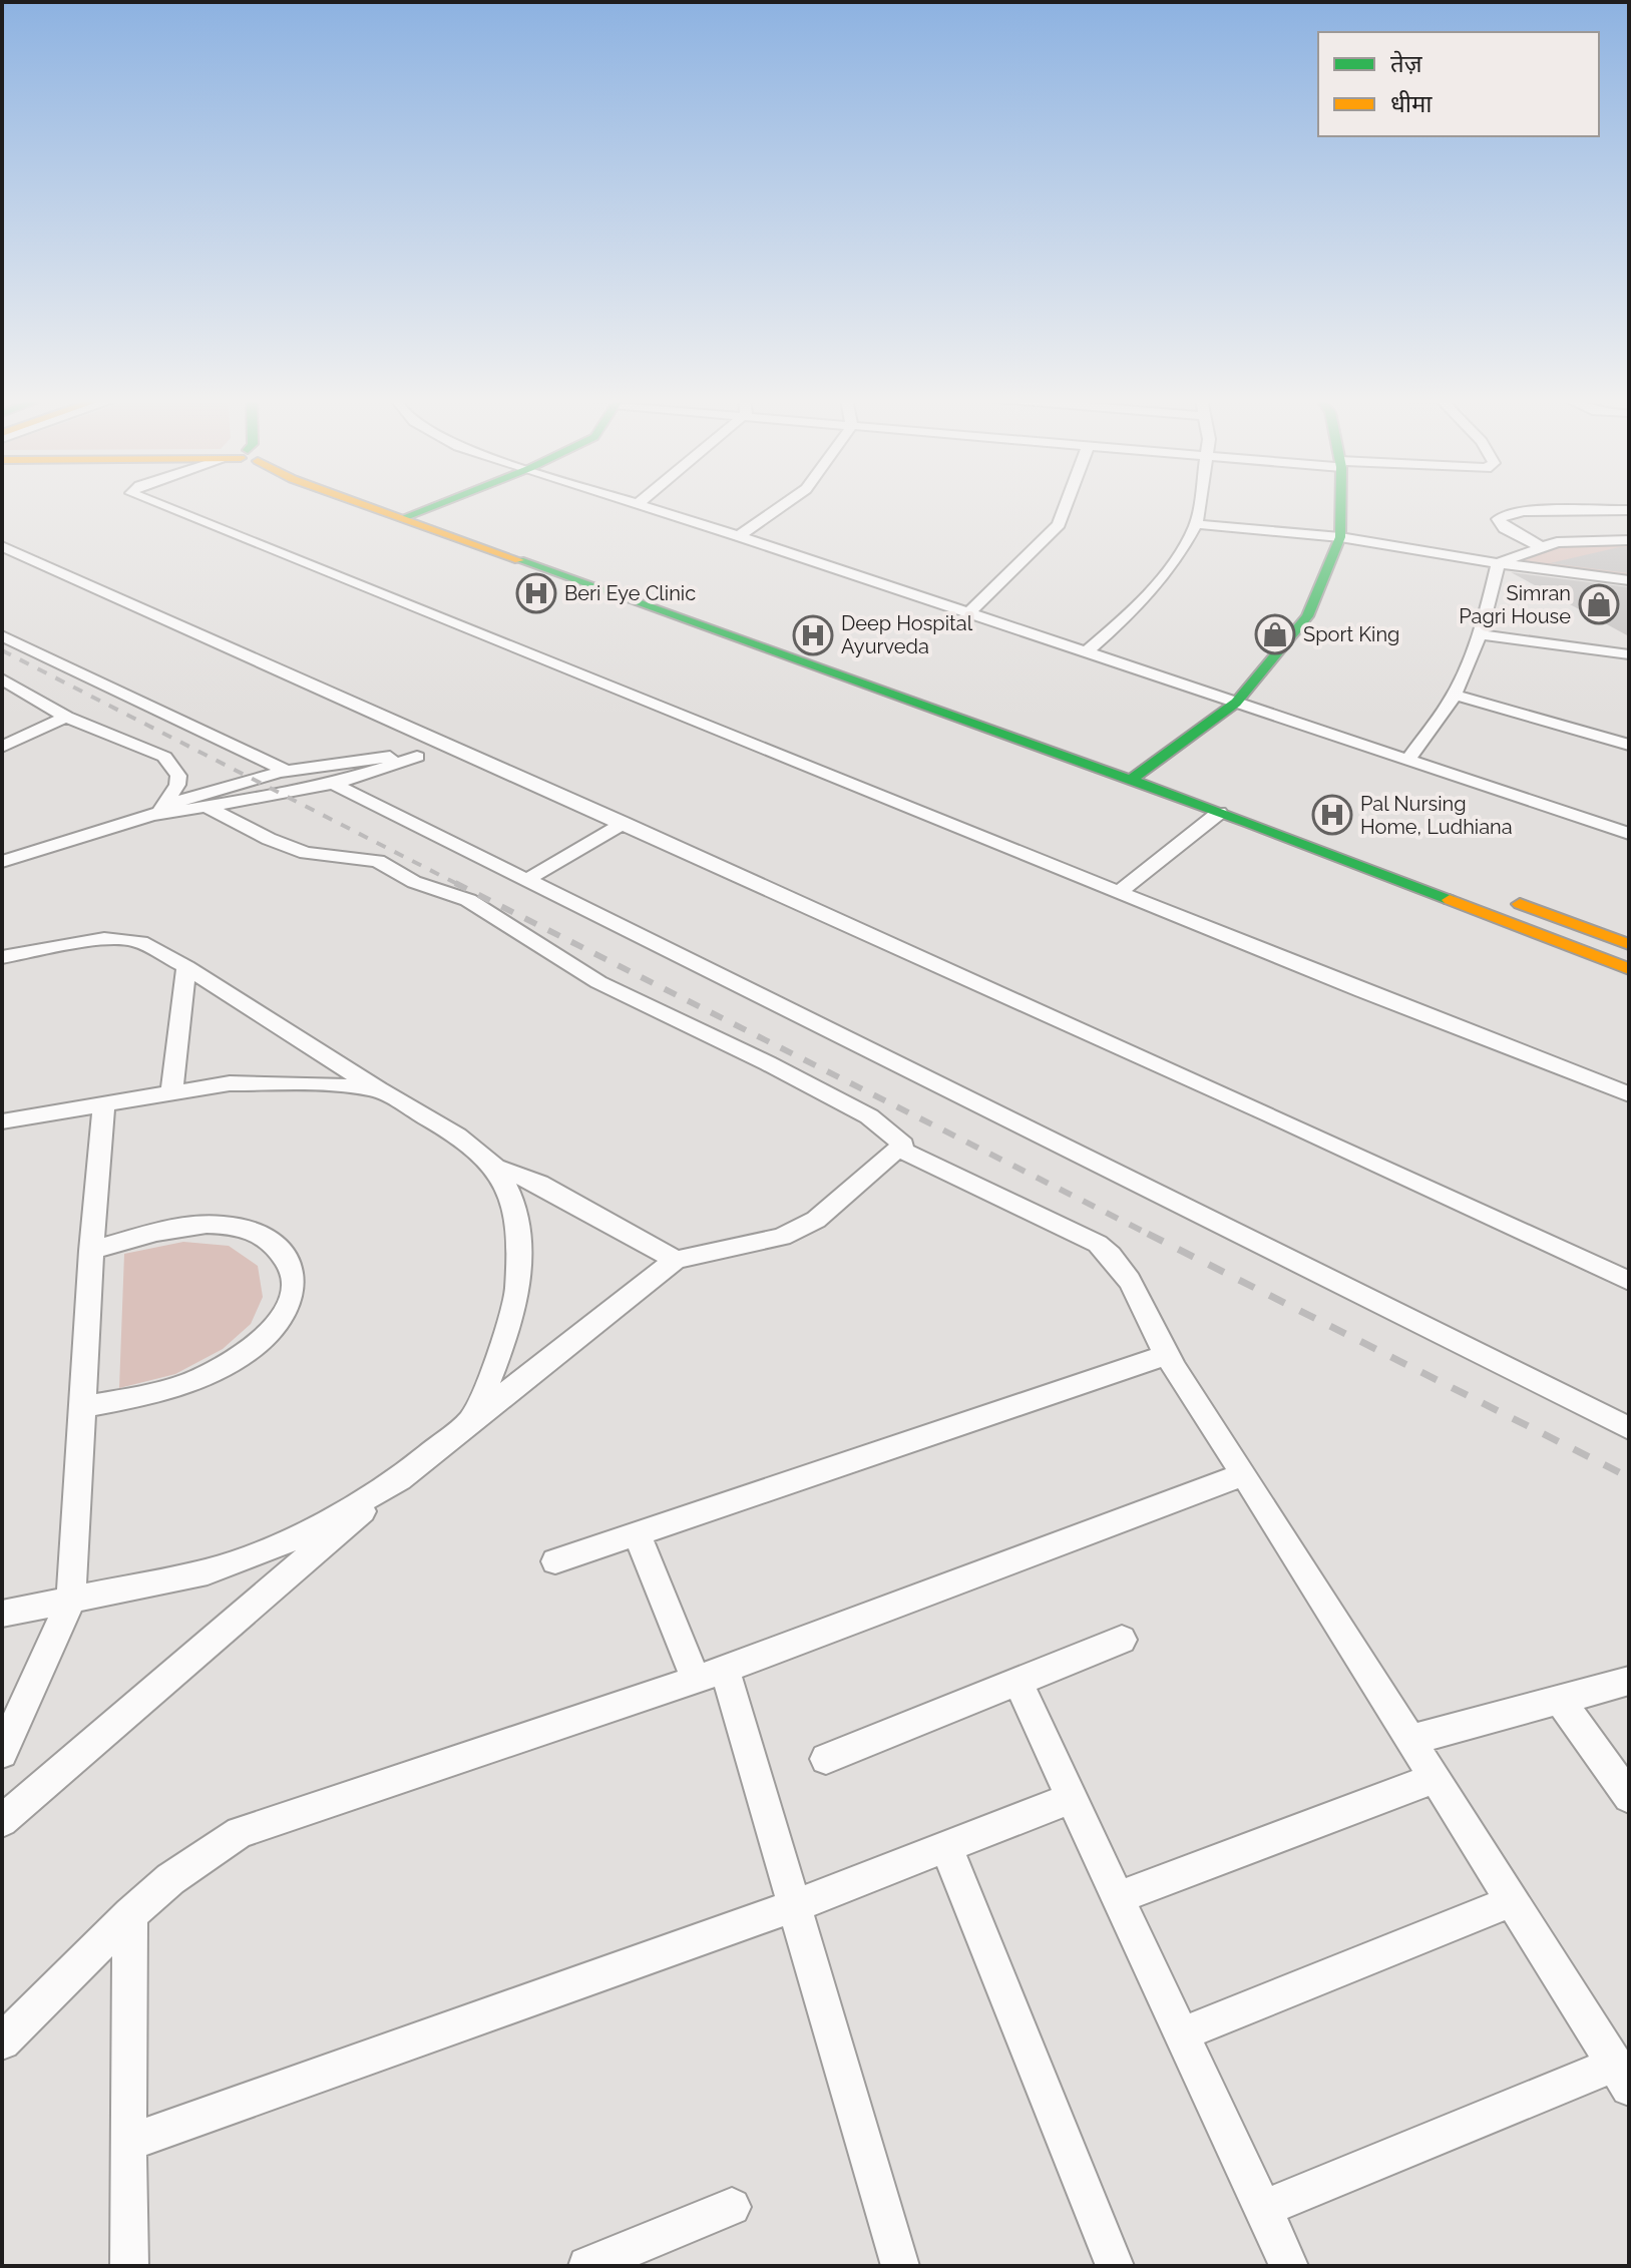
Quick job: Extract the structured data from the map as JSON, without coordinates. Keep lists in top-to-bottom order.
{
  "places": {
    "hospital": ["Beri Eye Clinic", "Deep Hospital Ayurveda", "Pal Nursing Home, Ludhiana"],
    "shop": ["Simran Pagri House", "Sport King"]
  },
  "legend": ["तेज़", "धीमा"]
}
